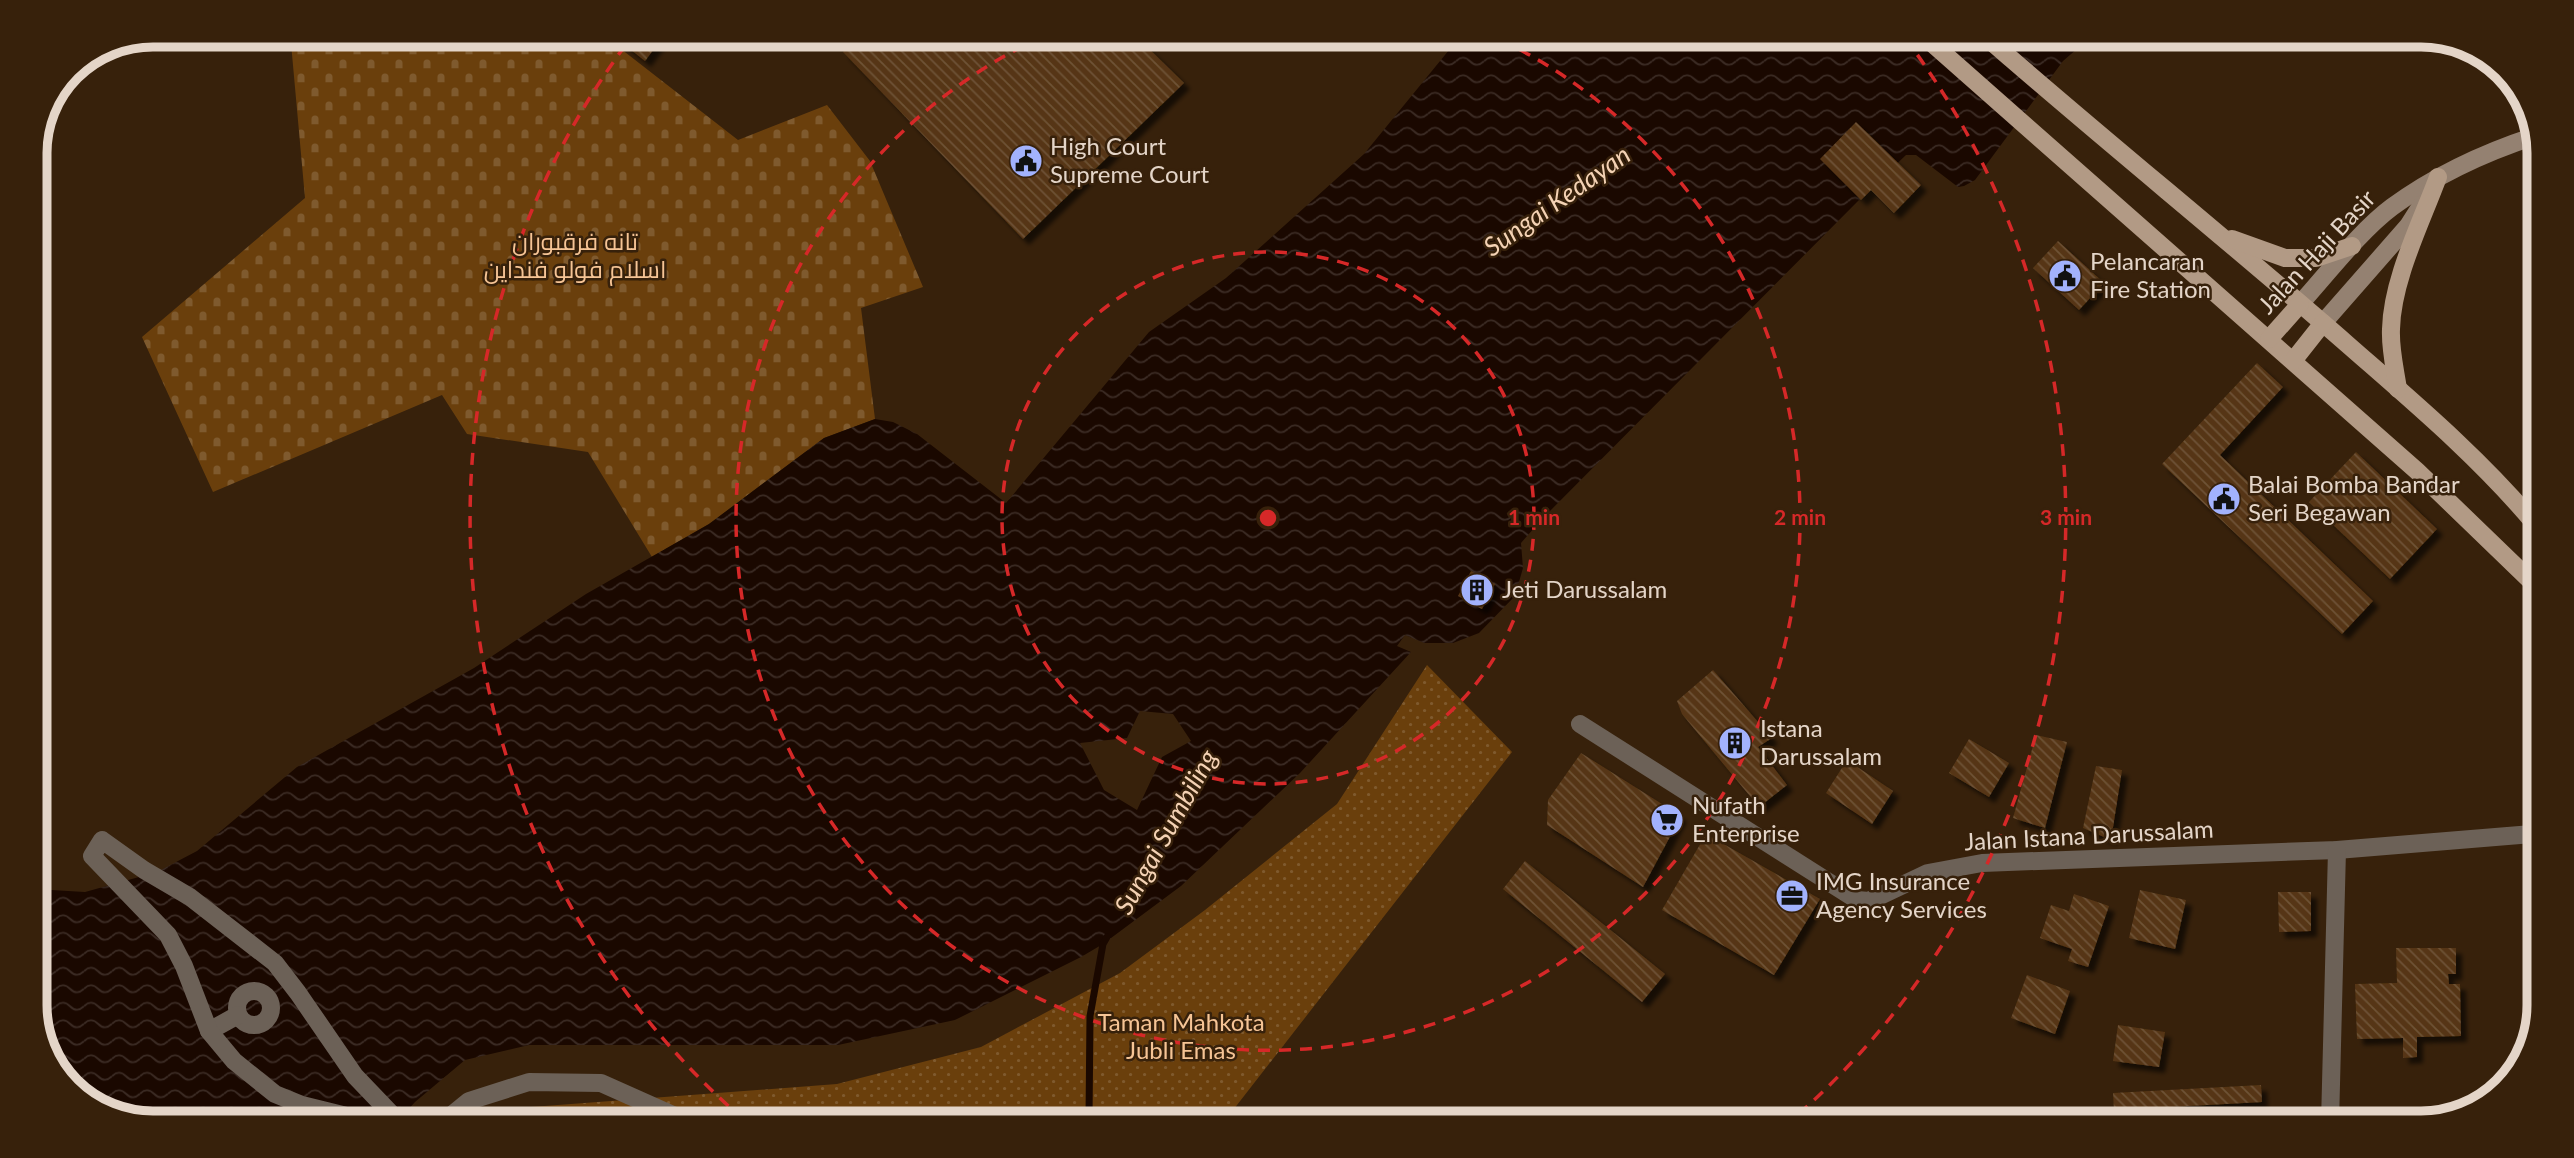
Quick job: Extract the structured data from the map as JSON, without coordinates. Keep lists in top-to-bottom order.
{
  "streets": {
    "main road": ["Jalan Haji Basir"],
    "street": ["Jalan Istana Darussalam"]
  },
  "water": ["Sungai Kedayan", "Sungai Sumbiling"],
  "parks": ["تانه فرقبوران اسلام فولو فنداين", "Taman Mahkota Jubli Emas"],
  "places": {
    "public building": ["High Court Supreme Court", "Pelancaran Fire Station", "Balai Bomba Bandar Seri Begawan"],
    "building": ["Jeti Darussalam", "Istana Darussalam"],
    "supermarket": ["Nufath Enterprise"],
    "office": ["IMG Insurance Agency Services"]
  },
  "rings": ["1 min", "2 min", "3 min"]
}
